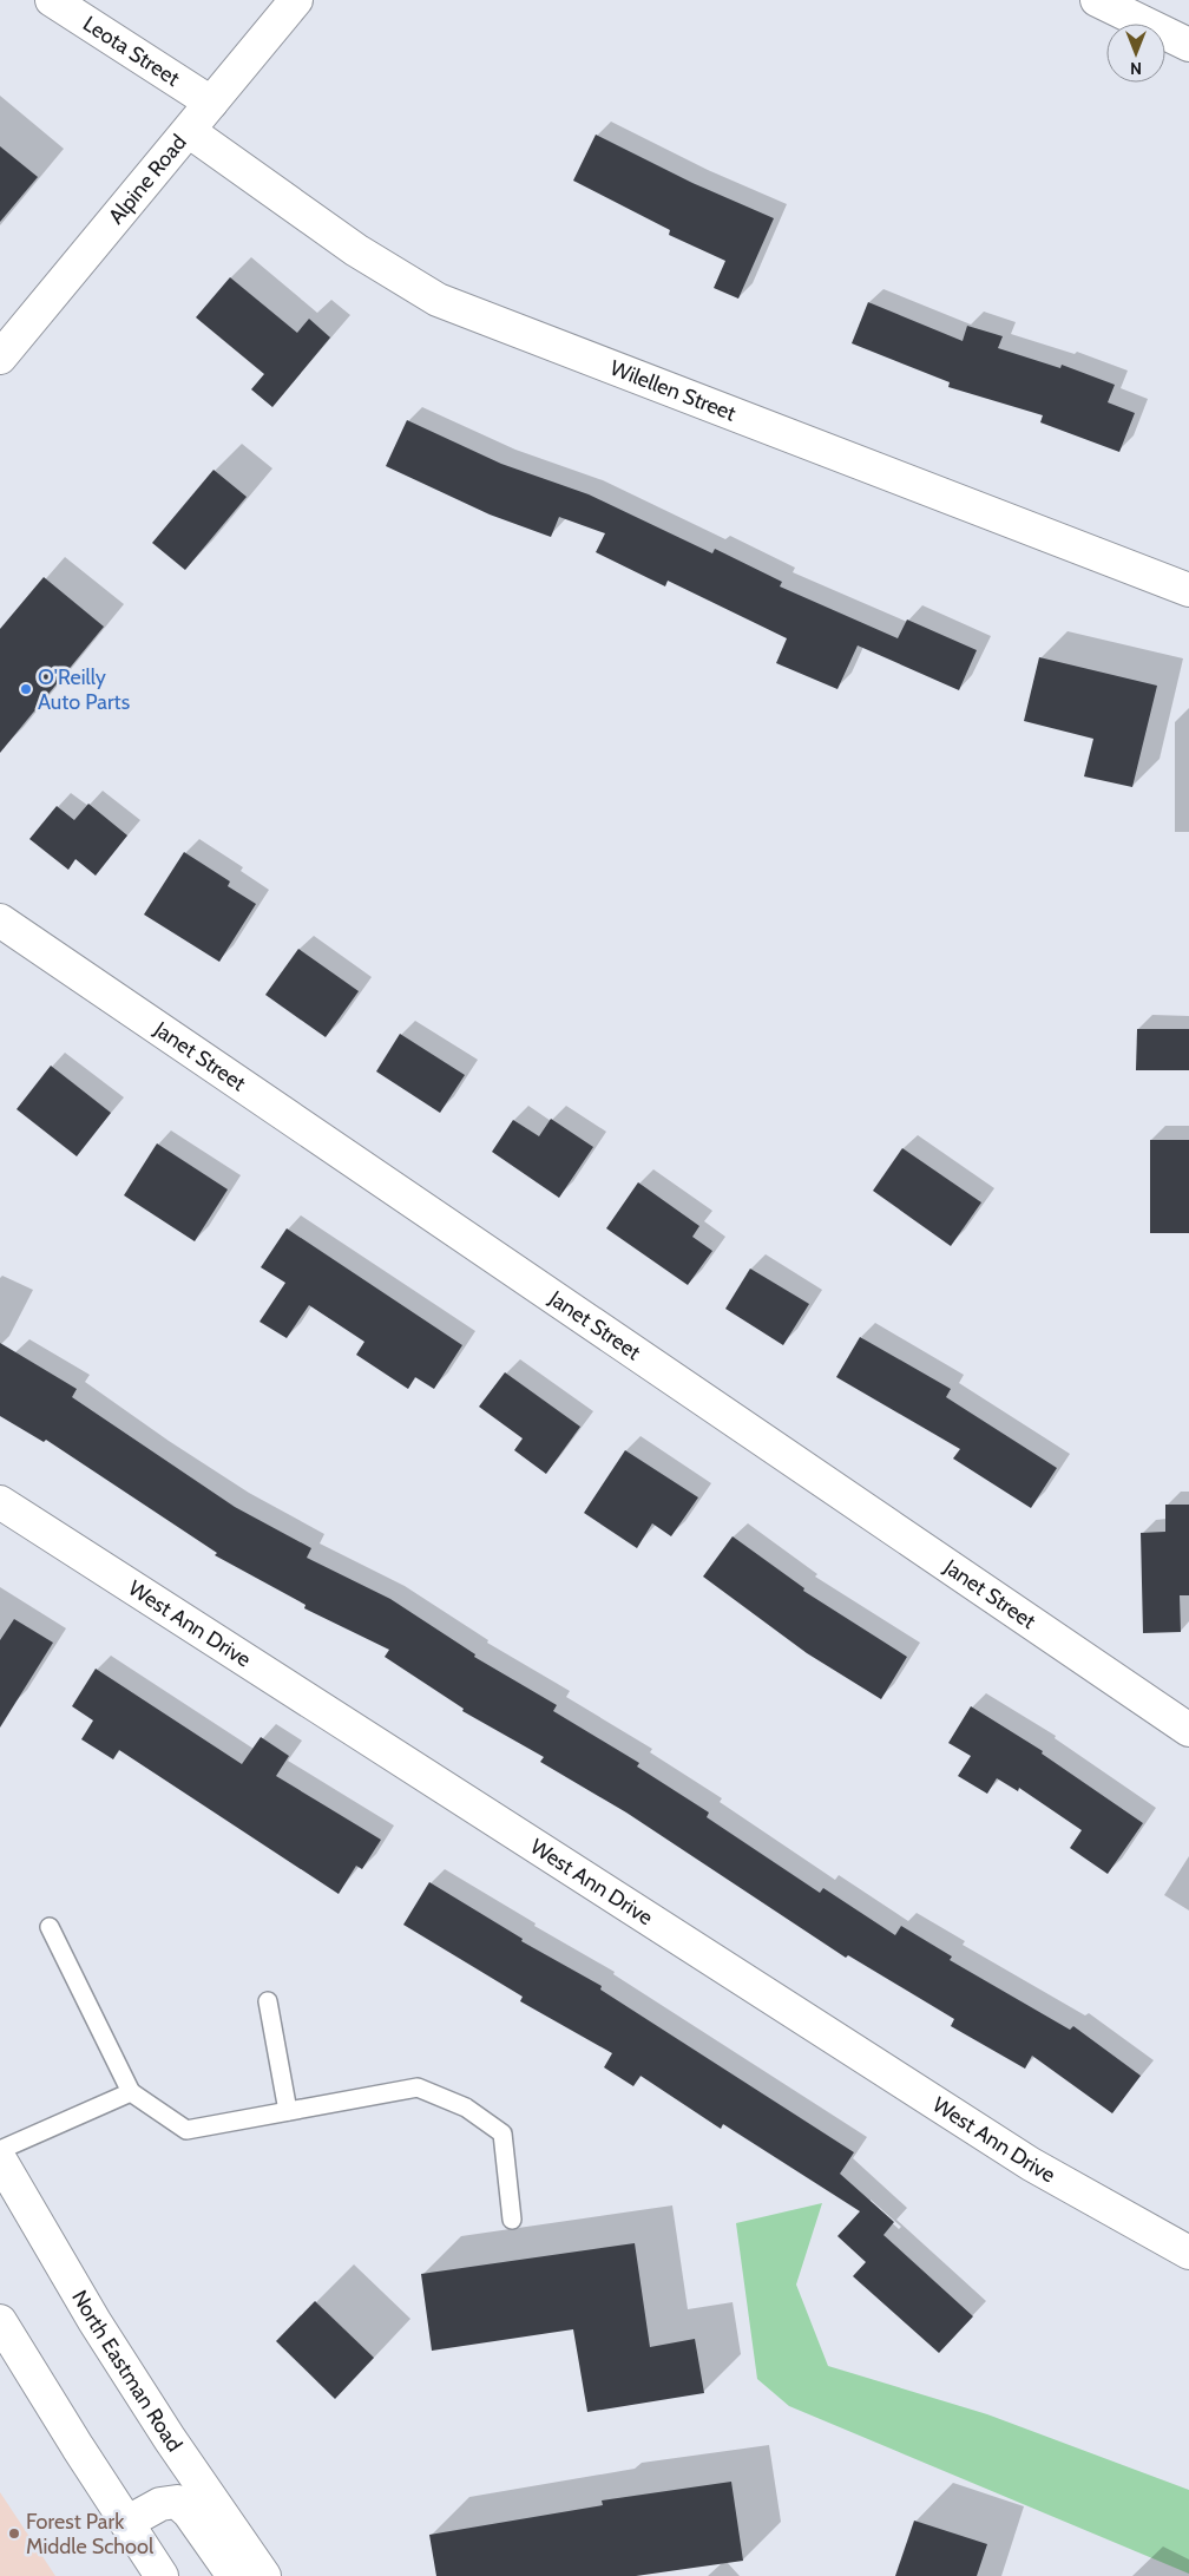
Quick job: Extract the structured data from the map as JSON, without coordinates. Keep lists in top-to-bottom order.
{
  "streets": {
    "street": [
      "Leota Street",
      "Alpine Road",
      "Wilellen Street",
      "Janet Street",
      "West Ann Drive",
      "North Eastman Road"
    ]
  },
  "crossings": [
    ["Leota Street", "Alpine Road"],
    ["Alpine Road", "Wilellen Street"]
  ],
  "places": ["O'Reilly Auto Parts", "Forest Park Middle School"],
  "north": "bottom"
}
